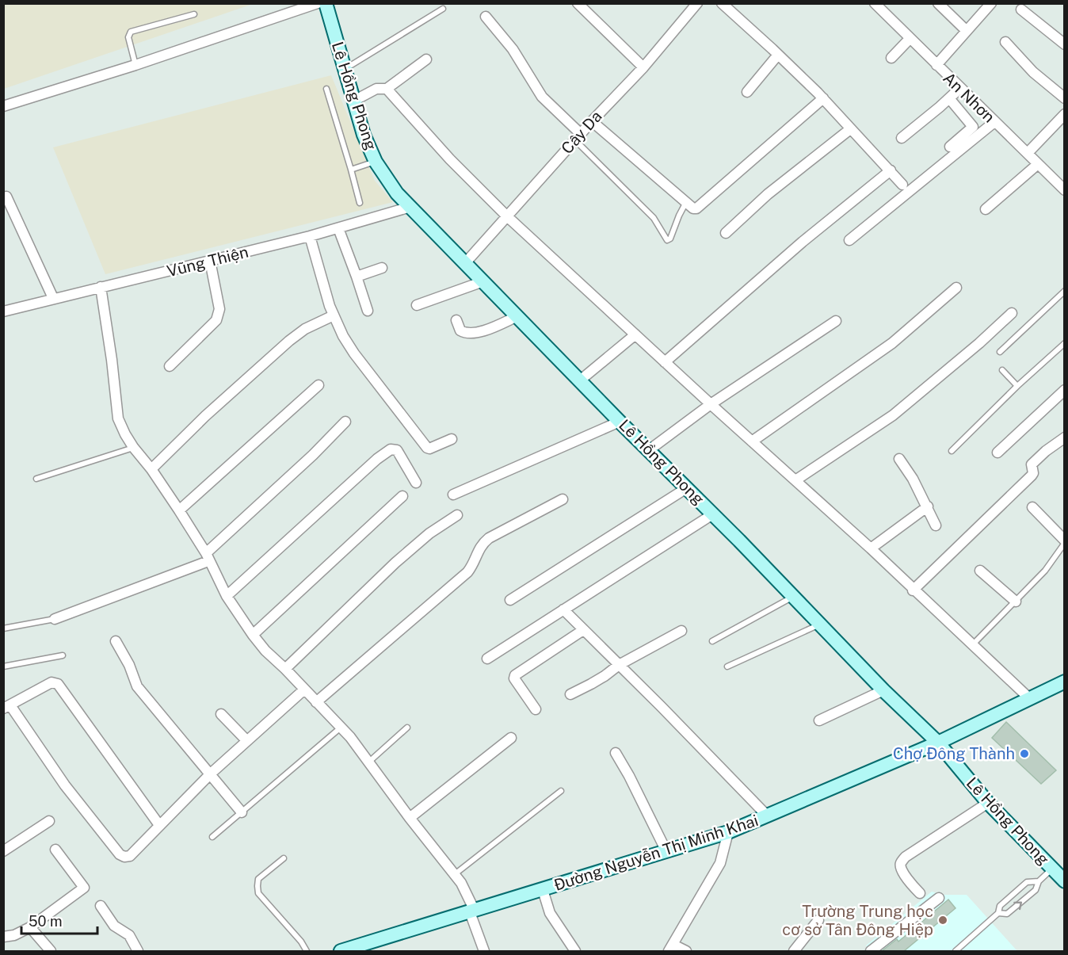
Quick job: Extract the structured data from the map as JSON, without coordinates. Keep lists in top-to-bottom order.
{
  "streets": {
    "main road": ["Lê Hồng Phong", "Đường Nguyễn Thị Minh Khai"],
    "street": ["An Nhơn", "Cây Da", "Vũng Thiện"]
  },
  "crossings": [
    ["Lê Hồng Phong", "Cây Da"],
    ["Lê Hồng Phong", "Vũng Thiện"],
    ["Lê Hồng Phong", "Đường Nguyễn Thị Minh Khai"]
  ],
  "places": ["Chợ Đông Thành", "Trường Trung học cơ sở Tân Đông Hiệp"],
  "scale_bar": "50 m"
}
